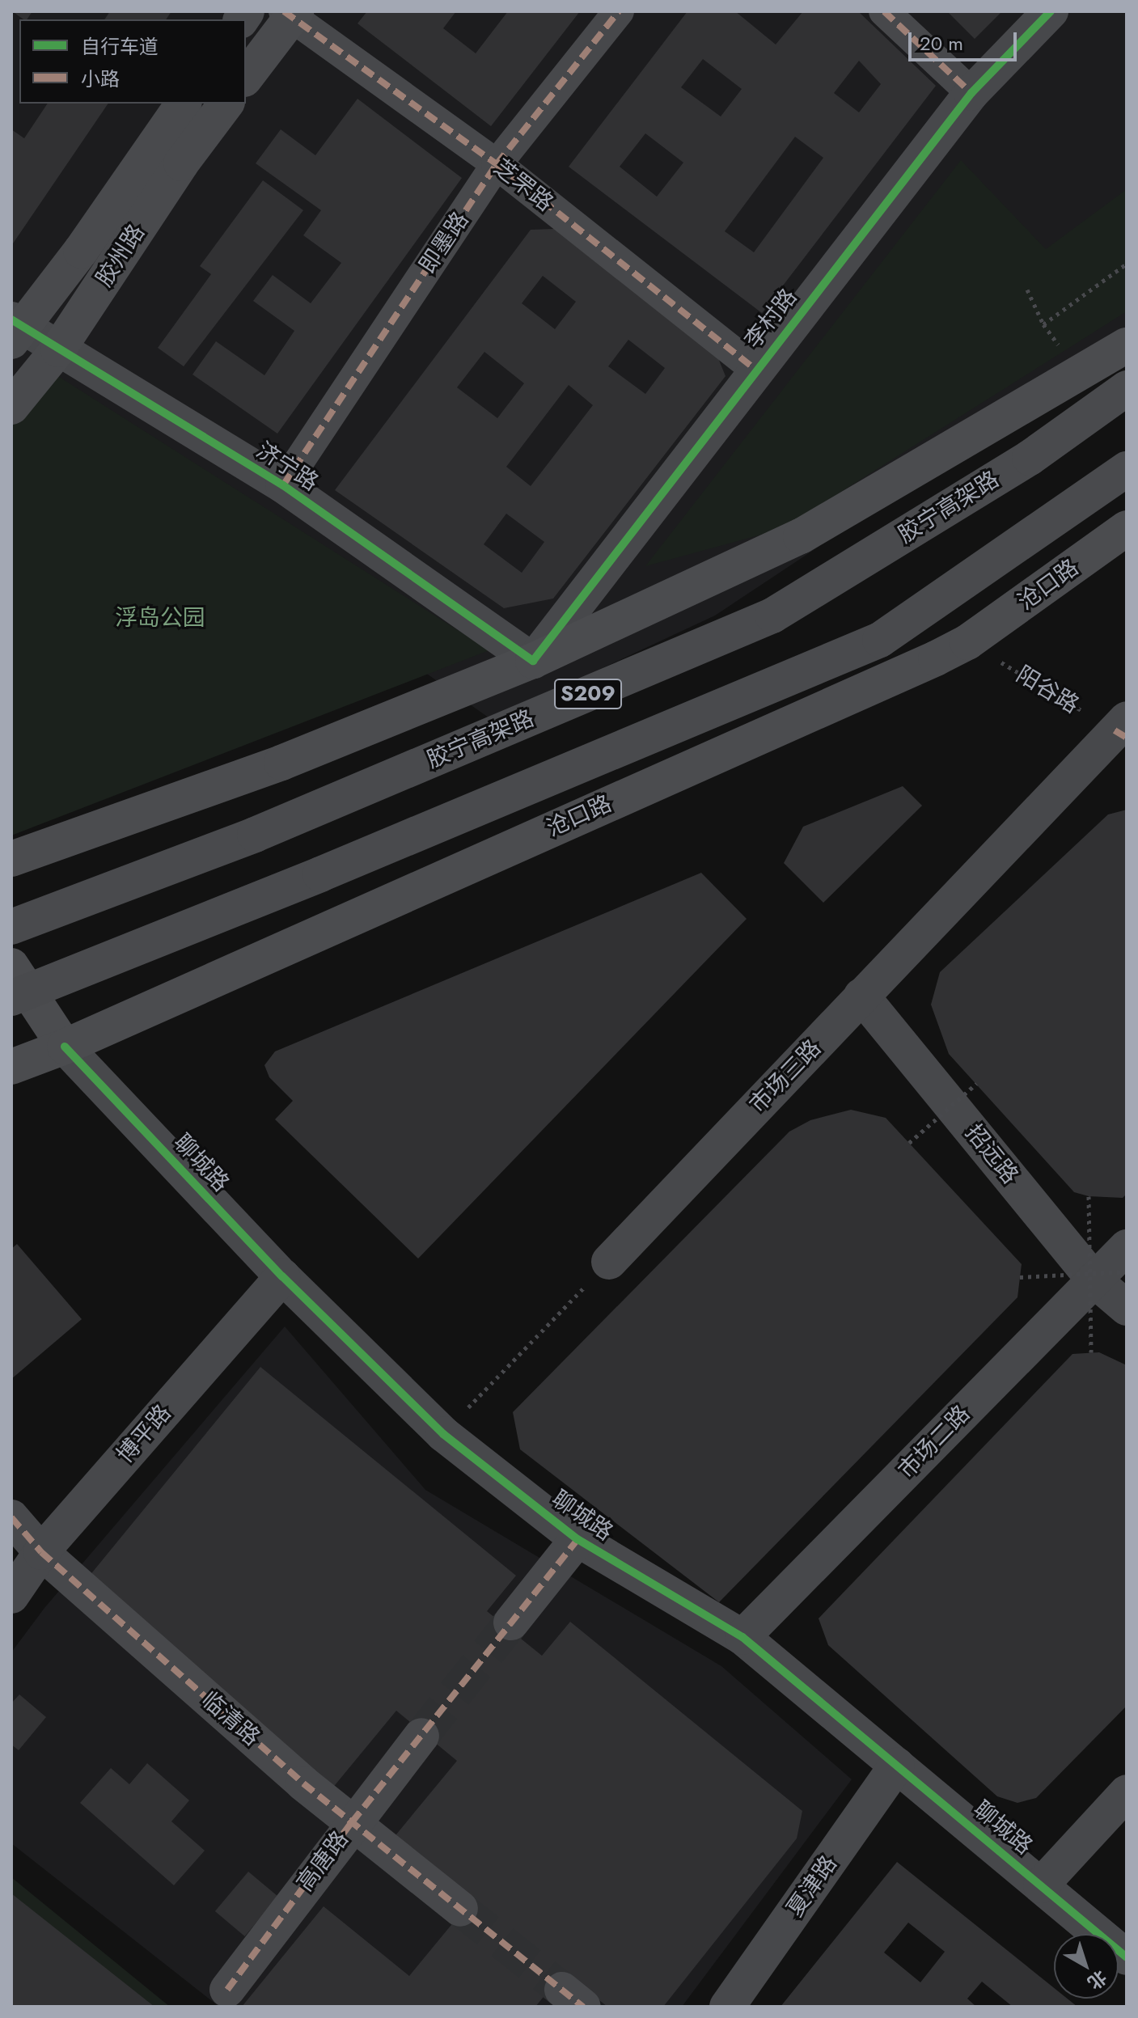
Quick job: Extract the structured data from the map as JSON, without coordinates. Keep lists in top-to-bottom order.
{
  "streets": {
    "main road": [
      "胶州路",
      "胶宁高架路",
      "沧口路",
      "S209",
      "聊城路"
    ],
    "street": [
      "芝罘路",
      "即墨路",
      "李村路",
      "济宁路",
      "市场三路",
      "招远路",
      "博平路",
      "市场二路",
      "临清路",
      "高唐路",
      "夏津路"
    ],
    "path": ["阳谷路"]
  },
  "crossings": [
    ["芝罘路", "即墨路"],
    ["芝罘路", "李村路"],
    ["即墨路", "济宁路"],
    ["胶州路", "济宁路"],
    ["李村路", "济宁路"],
    ["沧口路", "阳谷路"],
    ["沧口路", "聊城路"],
    ["阳谷路", "市场三路"],
    ["S209", "聊城路"],
    ["市场三路", "招远路"],
    ["招远路", "市场二路"],
    ["聊城路", "博平路"],
    ["聊城路", "市场二路"],
    ["聊城路", "夏津路"],
    ["博平路", "临清路"],
    ["临清路", "高唐路"]
  ],
  "parks": ["浮岛公园"],
  "legend": ["自行车道", "小路"],
  "scale_bar": "20 m",
  "north": "bottom right"
}
